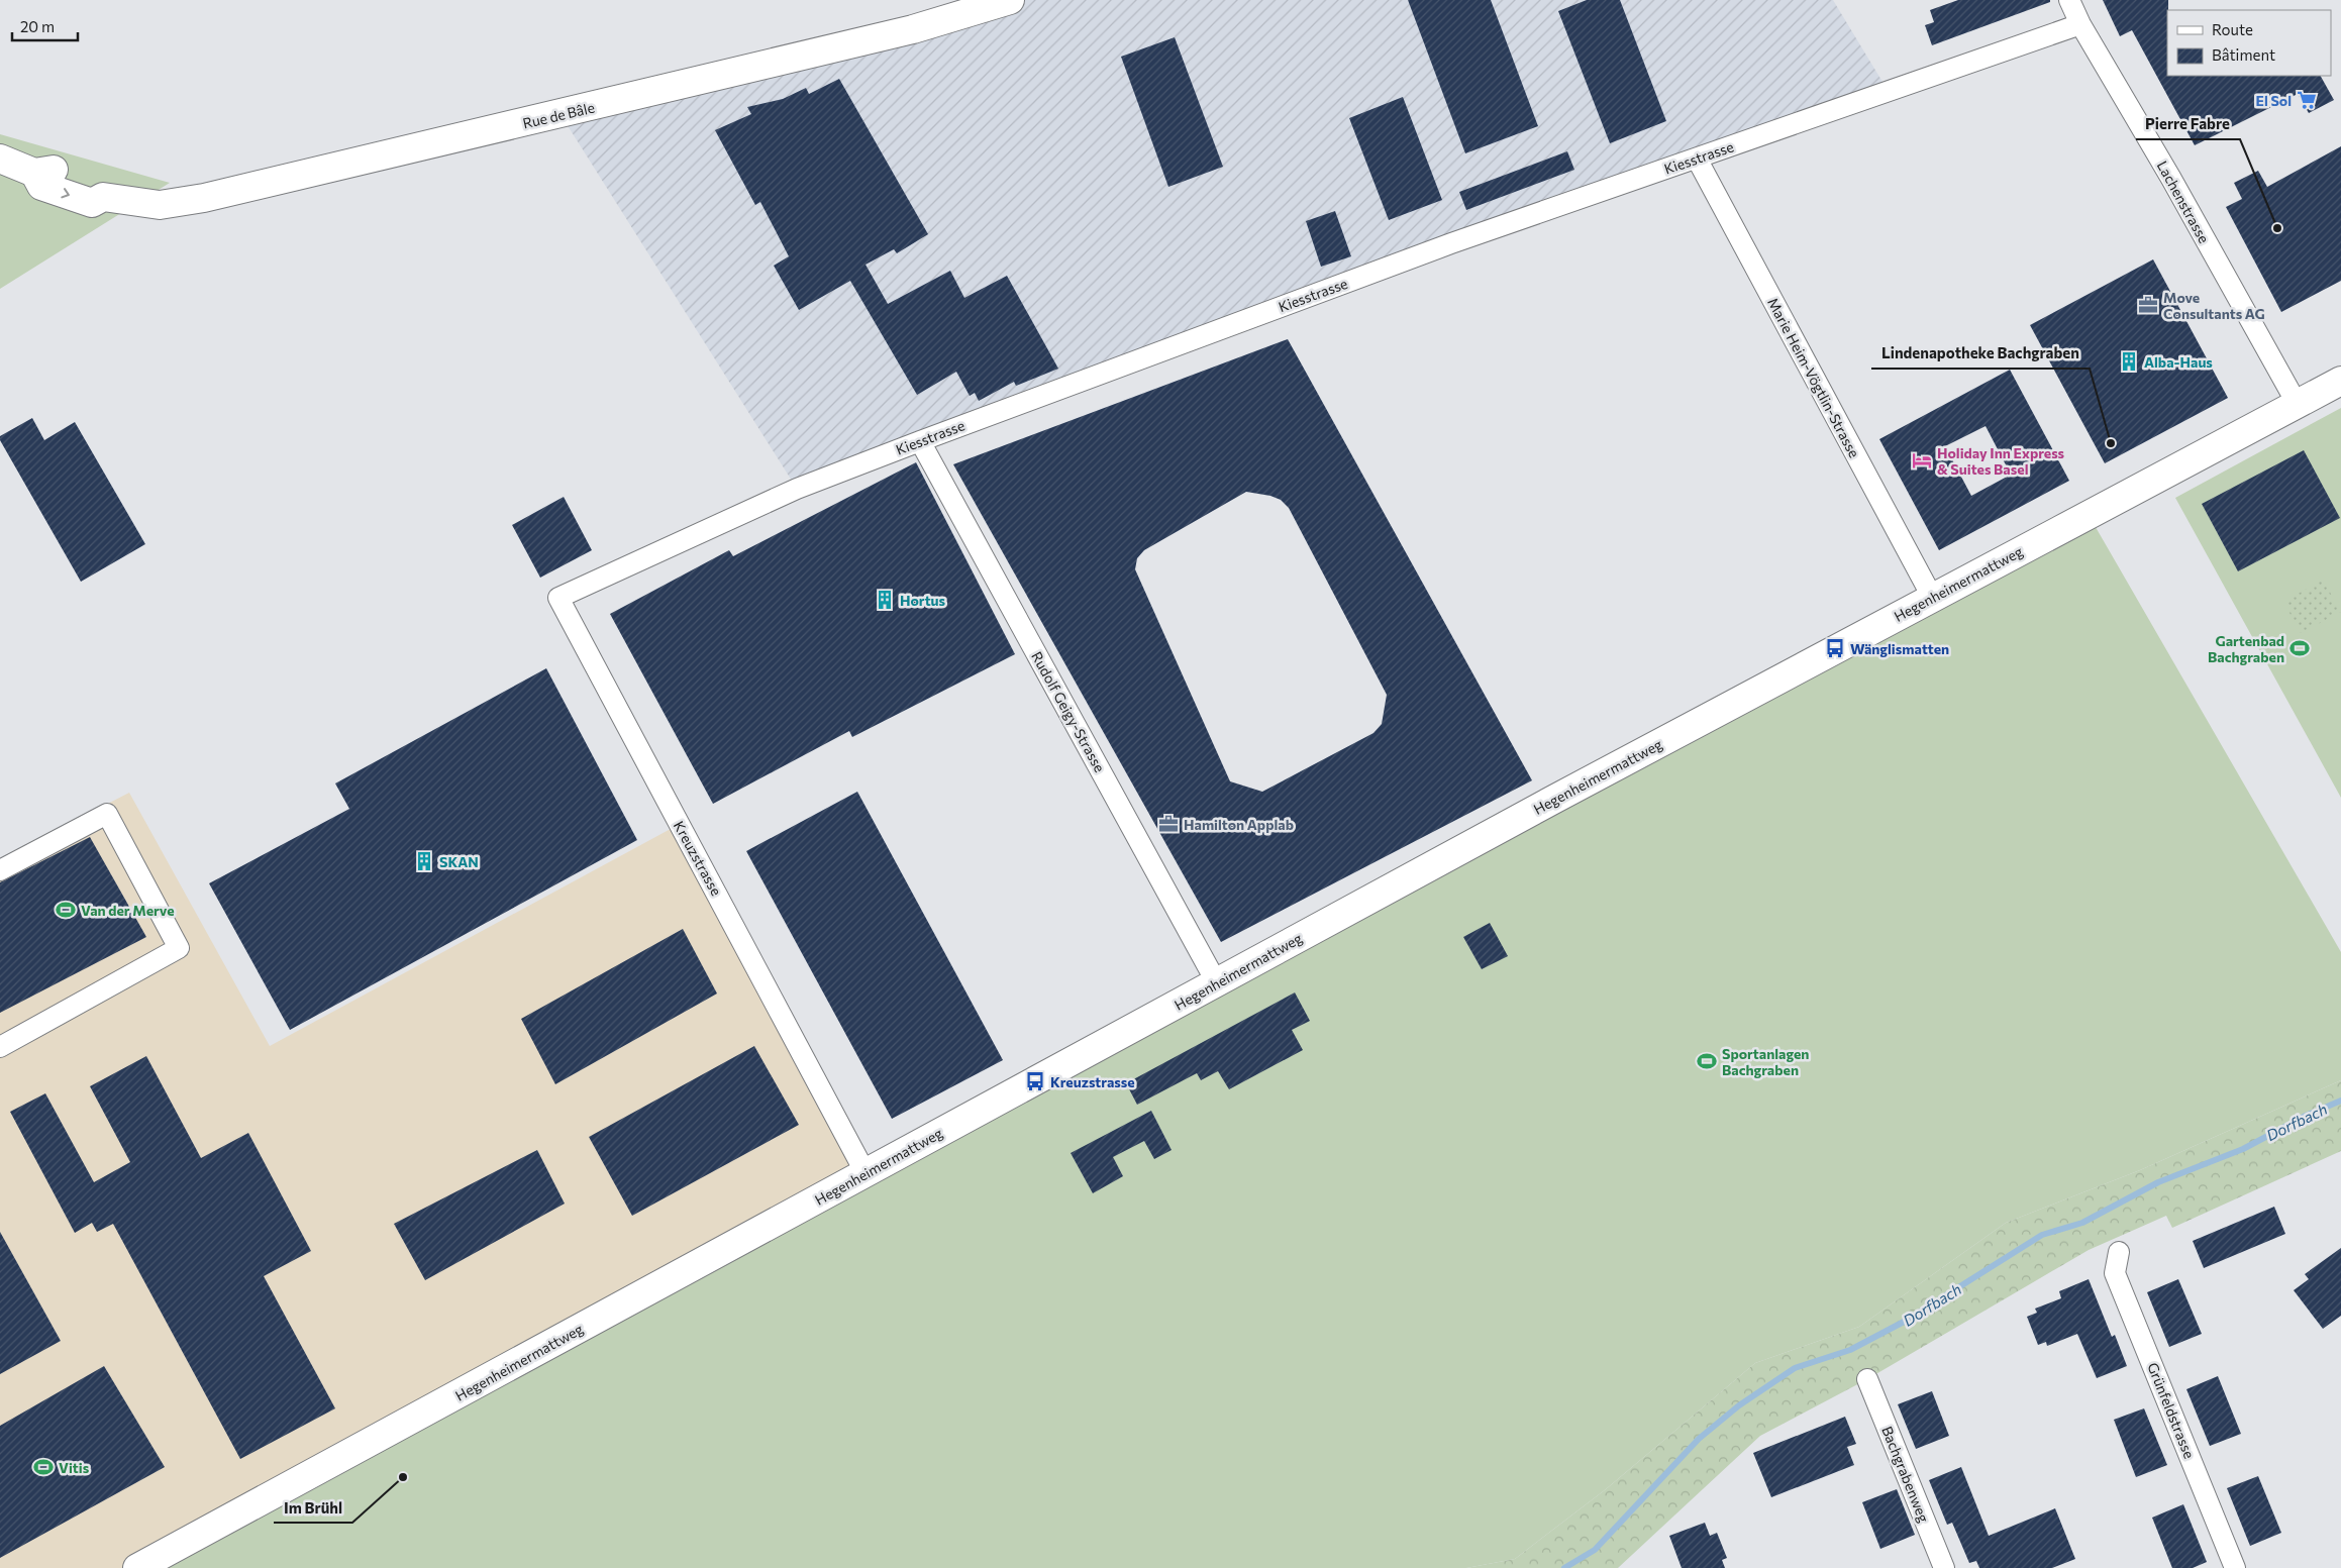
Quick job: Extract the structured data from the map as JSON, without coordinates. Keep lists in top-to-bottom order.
{
  "streets": {
    "street": [
      "Rue de Bâle",
      "Kiesstrasse",
      "Lachenstrasse",
      "Marie Heim-Vögtlin-Strasse",
      "Hegenheimermattweg",
      "Rudolf Geigy-Strasse",
      "Kreuzstrasse",
      "Grünfeldstrasse",
      "Bachgrabenweg"
    ]
  },
  "crossings": [
    ["Kiesstrasse", "Lachenstrasse"],
    ["Kiesstrasse", "Marie Heim-Vögtlin-Strasse"],
    ["Kiesstrasse", "Rudolf Geigy-Strasse"],
    ["Kiesstrasse", "Kreuzstrasse"],
    ["Lachenstrasse", "Hegenheimermattweg"],
    ["Marie Heim-Vögtlin-Strasse", "Hegenheimermattweg"],
    ["Hegenheimermattweg", "Rudolf Geigy-Strasse"],
    ["Hegenheimermattweg", "Kreuzstrasse"]
  ],
  "water": ["Dorfbach"],
  "places": {
    "supermarket": ["El Sol"],
    "other": ["Pierre Fabre", "Lindenapotheke Bachgraben", "Im Brühl"],
    "office": ["Move Consultants AG", "Hamilton Applab"],
    "building": ["Alba-Haus", "Hortus", "SKAN"],
    "hotel": ["Holiday Inn Express & Suites Basel"],
    "bus stop": ["Wänglismatten", "Kreuzstrasse"],
    "sports": [
      "Gartenbad Bachgraben",
      "Van der Merve",
      "Sportanlagen Bachgraben",
      "Vitis"
    ]
  },
  "legend": ["Route", "Bâtiment"],
  "scale_bar": "20 m"
}
